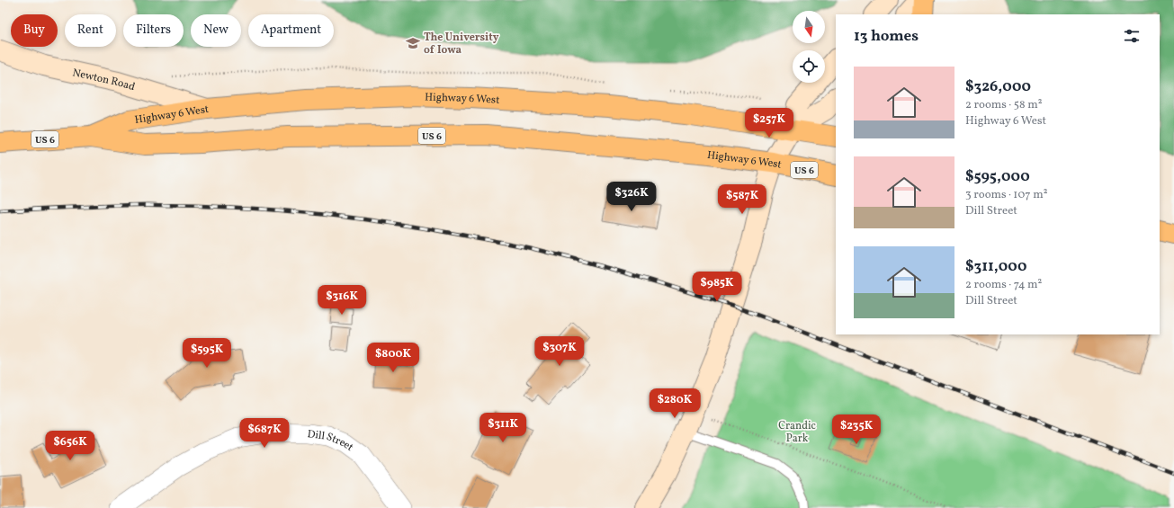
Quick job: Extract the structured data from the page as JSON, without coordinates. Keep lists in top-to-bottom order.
{
  "streets": {
    "main road": ["Highway 6 West", "US 6"],
    "street": ["Newton Road", "Dill Street"]
  },
  "crossings": [
    ["Newton Road", "Highway 6 West"]
  ],
  "parks": ["Crandic Park"],
  "places": {
    "school or university": ["The University of Iowa"]
  },
  "north": "bottom",
  "page": {
    "chip": [
      "Buy",
      "Rent",
      "Filters",
      "New",
      "Apartment"
    ],
    "heading": "13 homes",
    "list": [
      {
        "name": "$326,000",
        "note": "2 rooms · 58 m² · Highway 6 West"
      },
      {
        "name": "$595,000",
        "note": "3 rooms · 107 m² · Dill Street"
      },
      {
        "name": "$311,000",
        "note": "2 rooms · 74 m² · Dill Street"
      }
    ],
    "price": [
      "$257K",
      "$326K",
      "$587K",
      "$985K",
      "$316K",
      "$307K",
      "$595K",
      "$800K",
      "$280K",
      "$311K",
      "$235K",
      "$687K",
      "$656K"
    ]
  }
}
